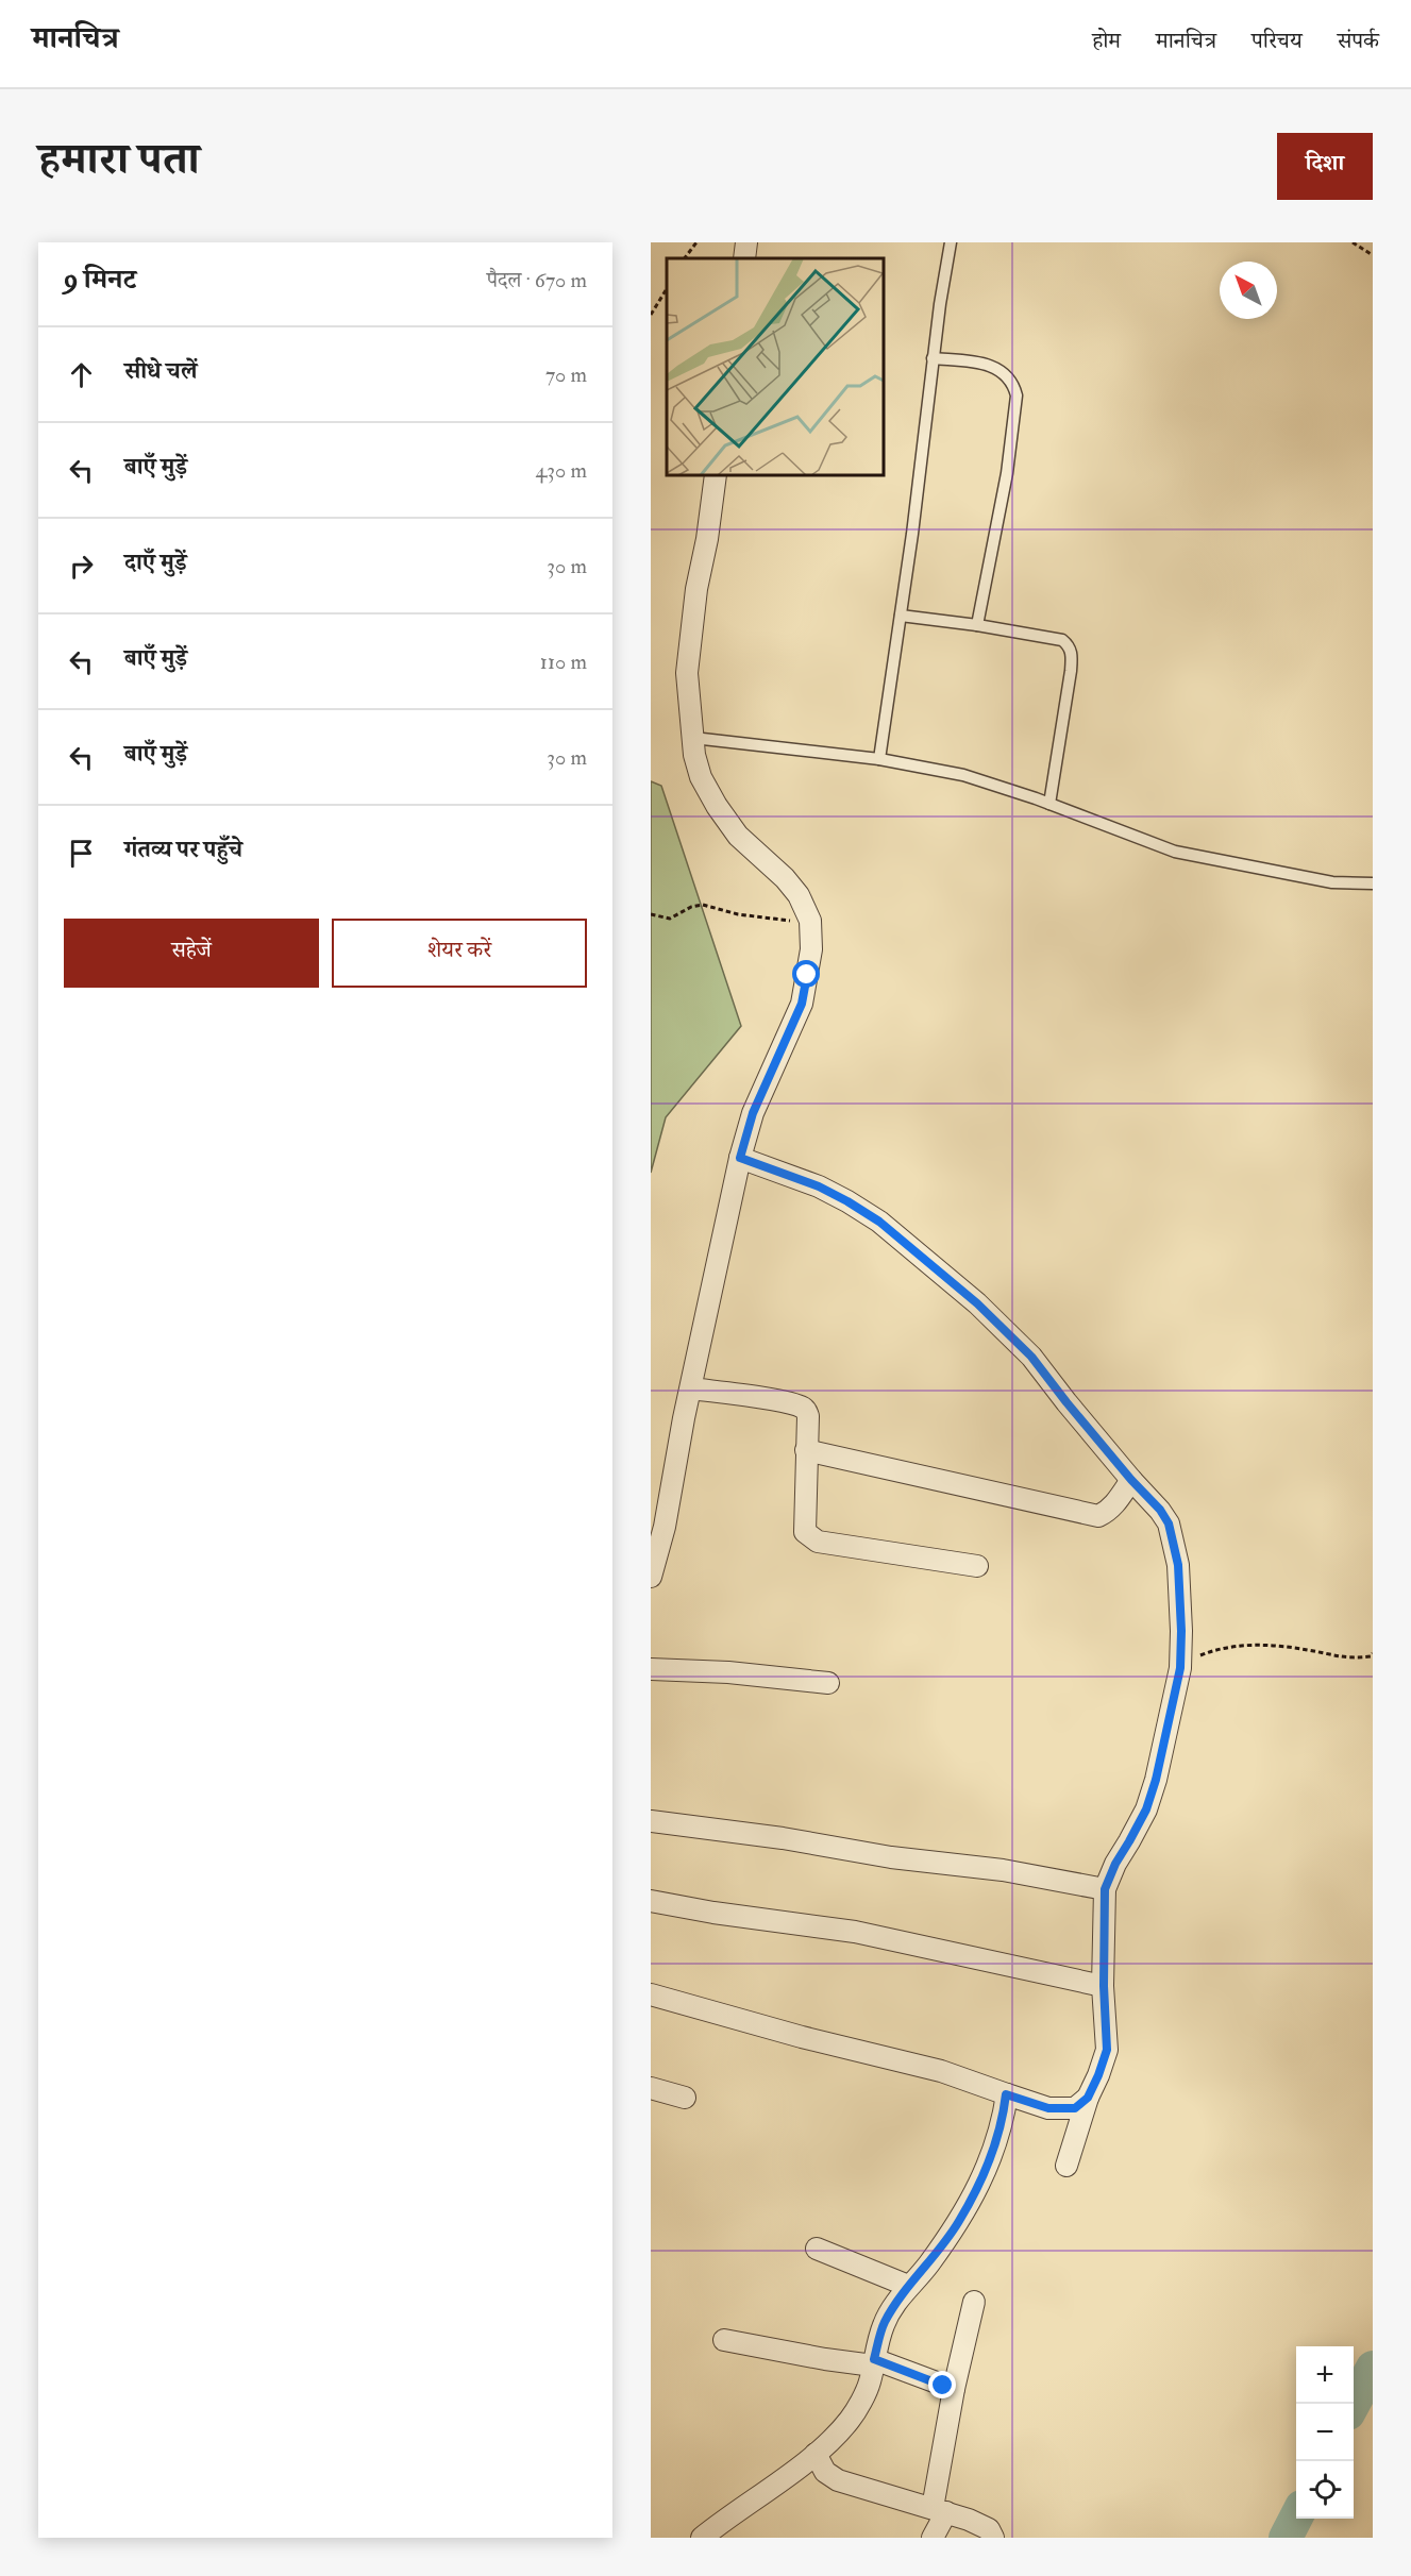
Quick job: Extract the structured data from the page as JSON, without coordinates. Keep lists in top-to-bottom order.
{
  "north": "top left",
  "page": {
    "header": "मानचित्र",
    "nav": [
      "होम",
      "मानचित्र",
      "परिचय",
      "संपर्क"
    ],
    "title": "हमारा पता",
    "buttons": [
      "दिशा",
      ["सहेजें", "शेयर करें"]
    ],
    "heading": ["9 मिनट", "पैदल · 670 m"],
    "list": [
      ["सीधे चलें", "70 m"],
      ["बाएँ मुड़ें", "430 m"],
      ["दाएँ मुड़ें", "30 m"],
      ["बाएँ मुड़ें", "110 m"],
      ["बाएँ मुड़ें", "30 m"],
      "गंतव्य पर पहुँचे"
    ],
    "map_buttons": ["+", "−"]
  }
}
